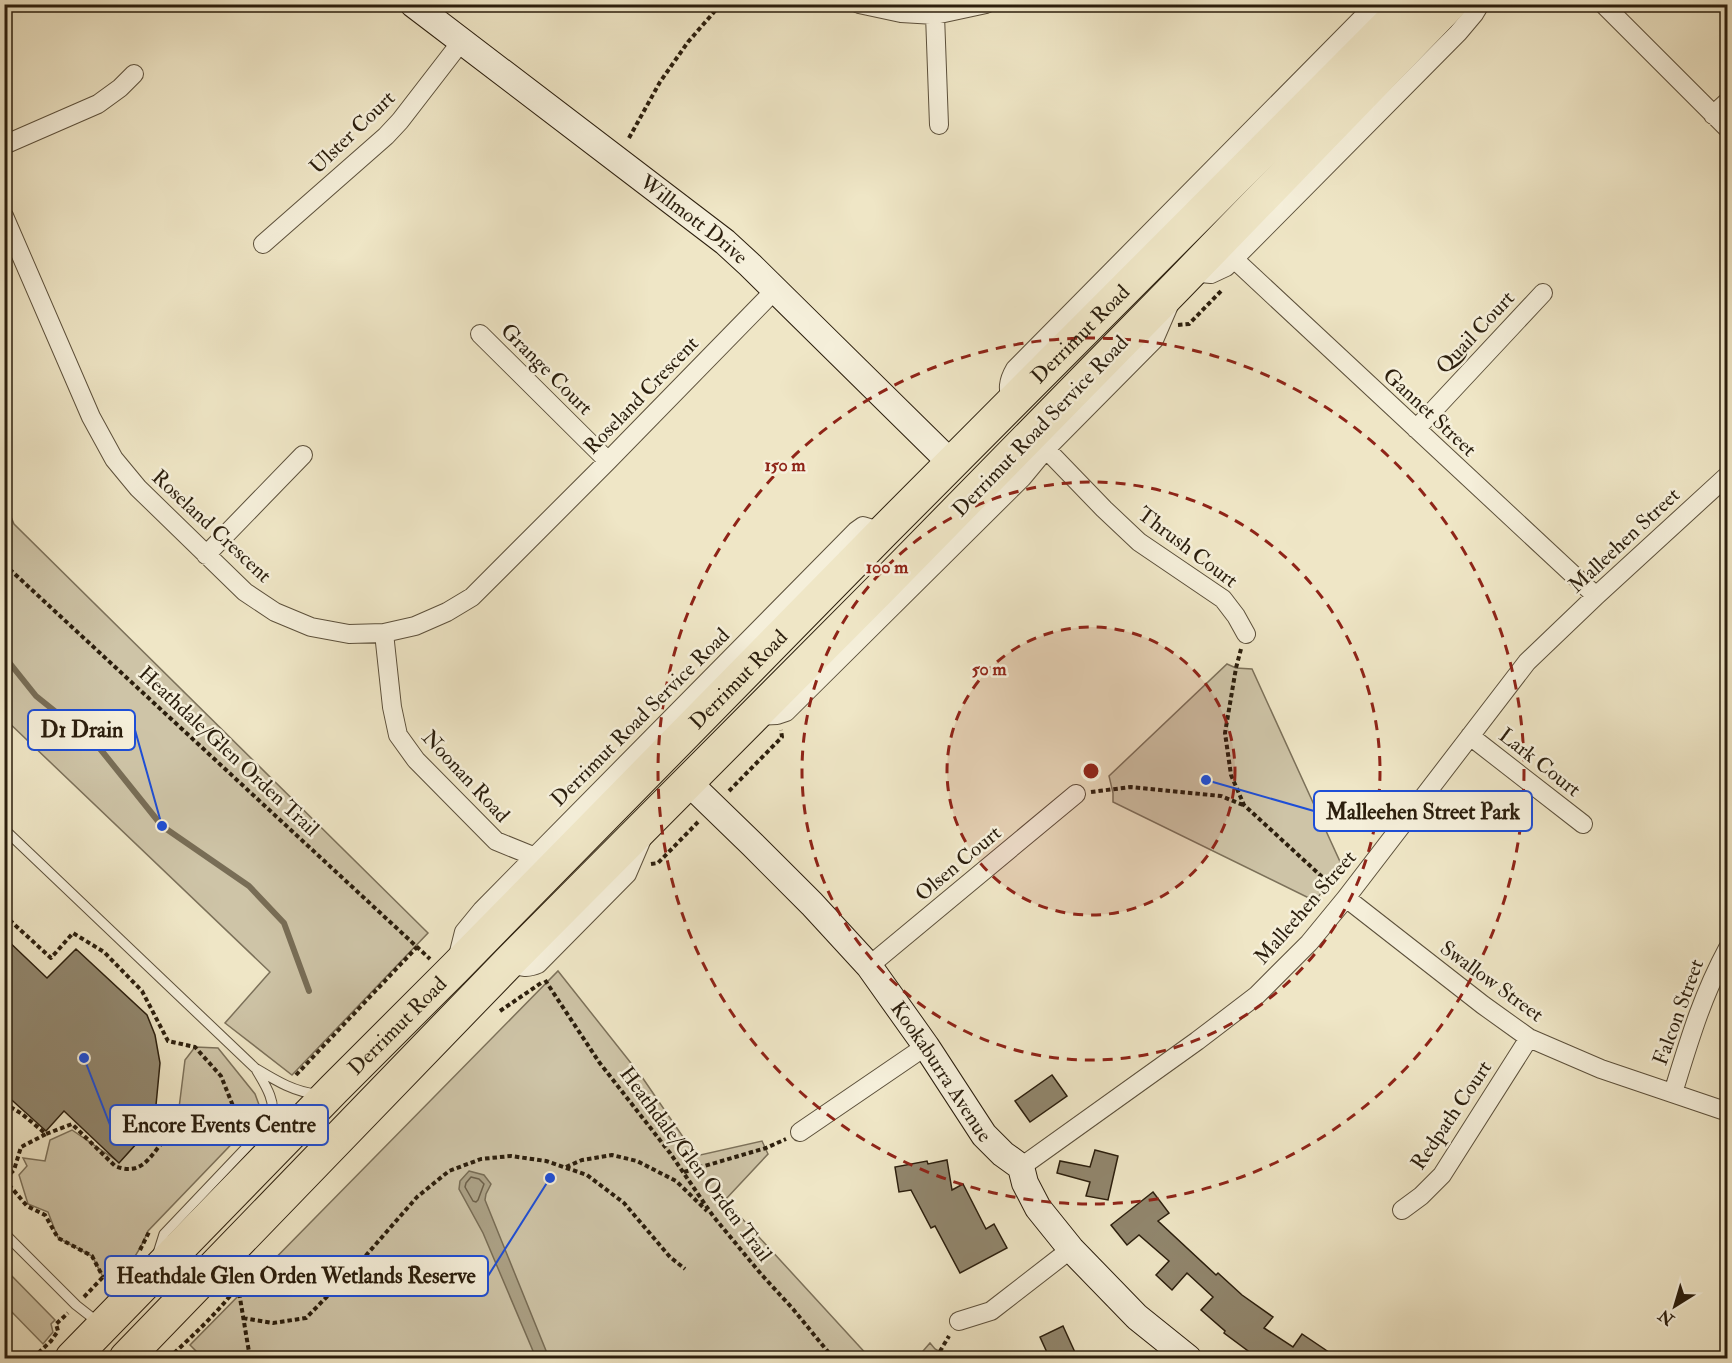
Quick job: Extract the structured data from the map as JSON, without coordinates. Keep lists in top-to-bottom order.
{
  "streets": {
    "highway": ["Derrimut Road"],
    "street": [
      "Ulster Court",
      "Willmott Drive",
      "Quail Court",
      "Grange Court",
      "Roseland Crescent",
      "Gannet Street",
      "Derrimut Road Service Road",
      "Malleehen Street",
      "Thrush Court",
      "Lark Court",
      "Noonan Road",
      "Olsen Court",
      "Swallow Street",
      "Falcon Street",
      "Kookaburra Avenue",
      "Redpath Court"
    ],
    "path": ["Heathdale/Glen Orden Trail"]
  },
  "crossings": [
    ["Ulster Court", "Willmott Drive"],
    ["Willmott Drive", "Derrimut Road"],
    ["Willmott Drive", "Roseland Crescent"],
    ["Quail Court", "Gannet Street"],
    ["Derrimut Road", "Gannet Street"],
    ["Derrimut Road", "Derrimut Road Service Road"],
    ["Derrimut Road", "Heathdale/Glen Orden Trail"],
    ["Derrimut Road", "Kookaburra Avenue"],
    ["Grange Court", "Roseland Crescent"],
    ["Roseland Crescent", "Noonan Road"],
    ["Gannet Street", "Malleehen Street"],
    ["Derrimut Road Service Road", "Thrush Court"],
    ["Derrimut Road Service Road", "Heathdale/Glen Orden Trail"],
    ["Derrimut Road Service Road", "Noonan Road"],
    ["Malleehen Street", "Lark Court"],
    ["Malleehen Street", "Swallow Street"],
    ["Malleehen Street", "Kookaburra Avenue"],
    ["Olsen Court", "Kookaburra Avenue"],
    ["Swallow Street", "Falcon Street"],
    ["Swallow Street", "Redpath Court"]
  ],
  "places": [
    "Malleehen Street Park",
    "D1 Drain",
    "Encore Events Centre",
    "Heathdale Glen Orden Wetlands Reserve"
  ],
  "north": "bottom left",
  "rings": ["150 m", "100 m", "50 m"]
}
